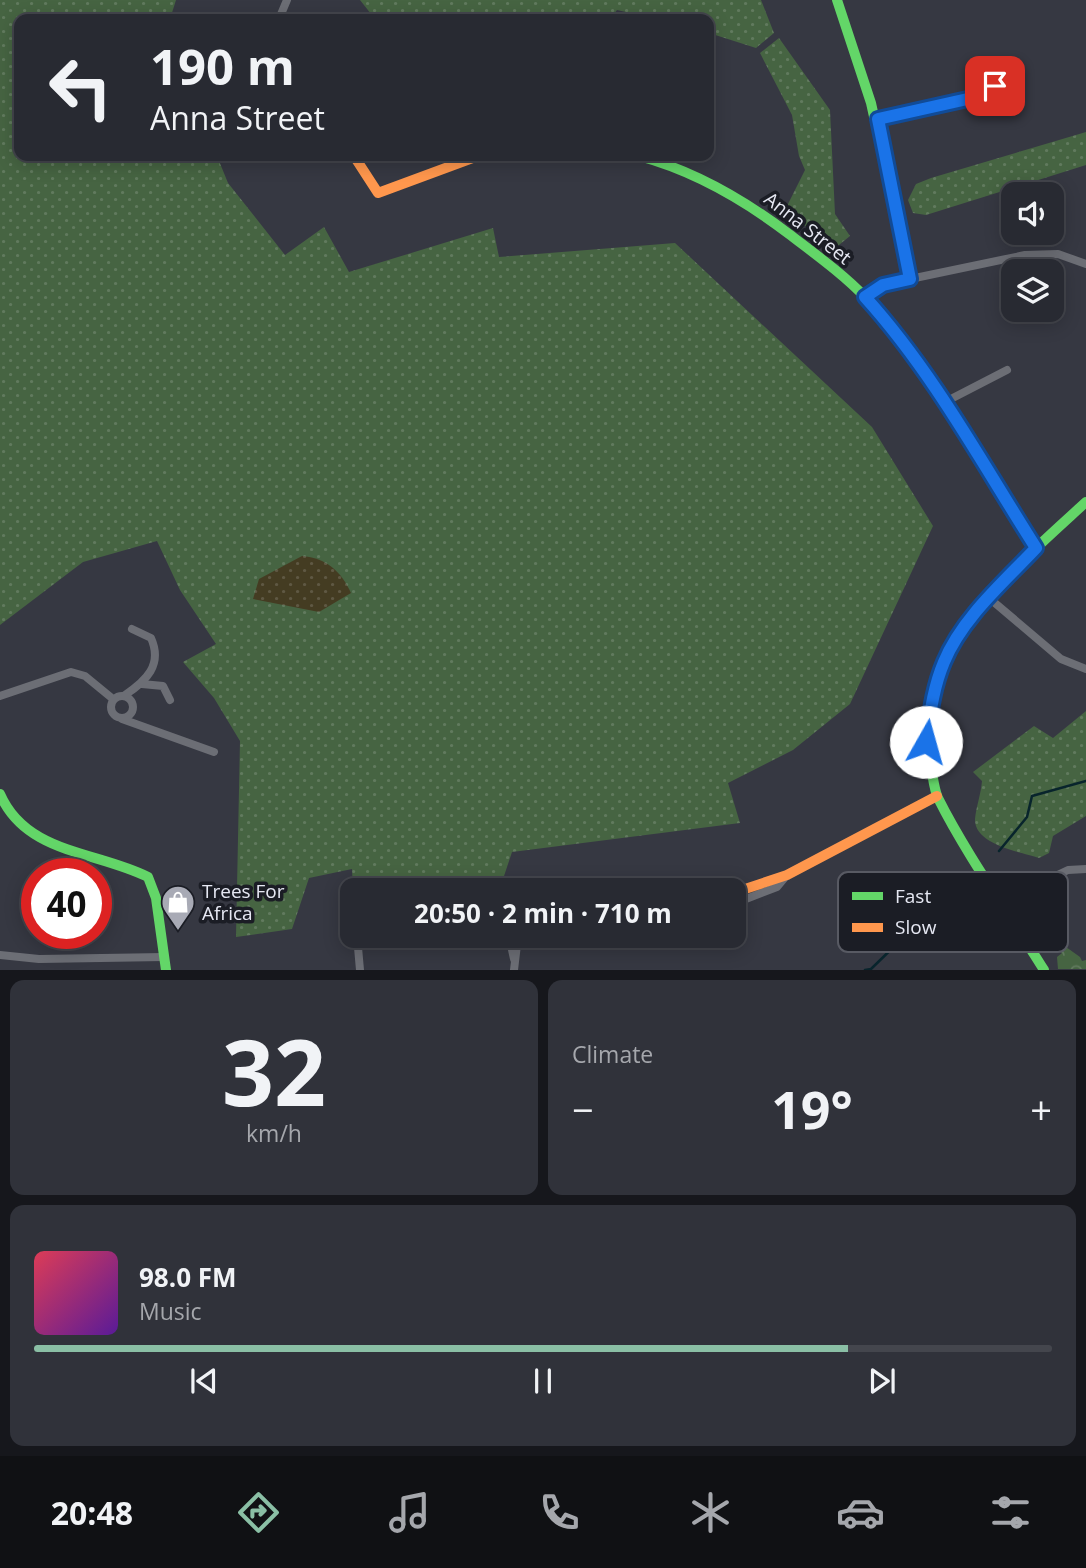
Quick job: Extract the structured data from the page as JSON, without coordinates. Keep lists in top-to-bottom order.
{
  "streets": {
    "street": ["Anna Street"]
  },
  "places": {
    "shop": ["Trees For Africa"]
  },
  "legend": ["Fast", "Slow"],
  "page": {
    "turn": ["190 m", "Anna Street"],
    "limit": "40",
    "trip": "20:50 · 2 min · 710 m",
    "tile": [
      ["32", "km/h"],
      "Climate"
    ],
    "heat": ["−", "19°", "+"],
    "song": ["98.0 FM", "Music"],
    "tabs": "20:48"
  }
}
